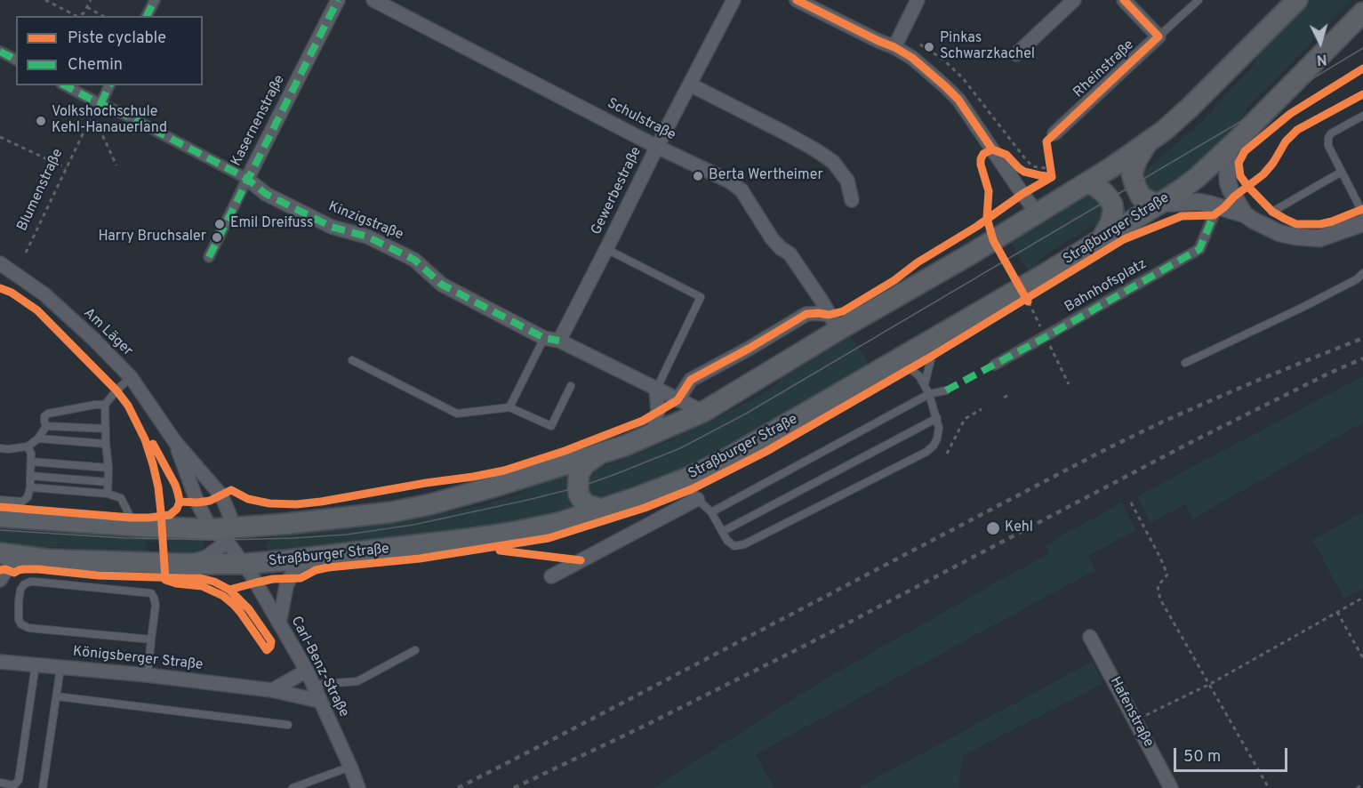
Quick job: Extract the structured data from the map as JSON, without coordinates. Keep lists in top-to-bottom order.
{
  "streets": {
    "main road": ["Straßburger Straße"],
    "street": [
      "Rheinstraße",
      "Schulstraße",
      "Kasernenstraße",
      "Gewerbestraße",
      "Kinzigstraße",
      "Bahnhofsplatz",
      "Am Läger",
      "Königsberger Straße",
      "Carl-Benz-Straße",
      "Hafenstraße"
    ],
    "path": ["Blumenstraße"]
  },
  "crossings": [
    ["Schulstraße", "Gewerbestraße"],
    ["Kasernenstraße", "Kinzigstraße"],
    ["Blumenstraße", "Kinzigstraße"],
    ["Gewerbestraße", "Kinzigstraße"],
    ["Straßburger Straße", "Carl-Benz-Straße"],
    ["Am Läger", "Carl-Benz-Straße"],
    ["Königsberger Straße", "Carl-Benz-Straße"]
  ],
  "places": [
    "Pinkas Schwarzkachel",
    "Volkshochschule Kehl-Hanauerland",
    "Berta Wertheimer",
    "Emil Dreifuss",
    "Harry Bruchsaler",
    "Kehl"
  ],
  "legend": ["Piste cyclable", "Chemin"],
  "scale_bar": "50 m",
  "north": "bottom"
}
